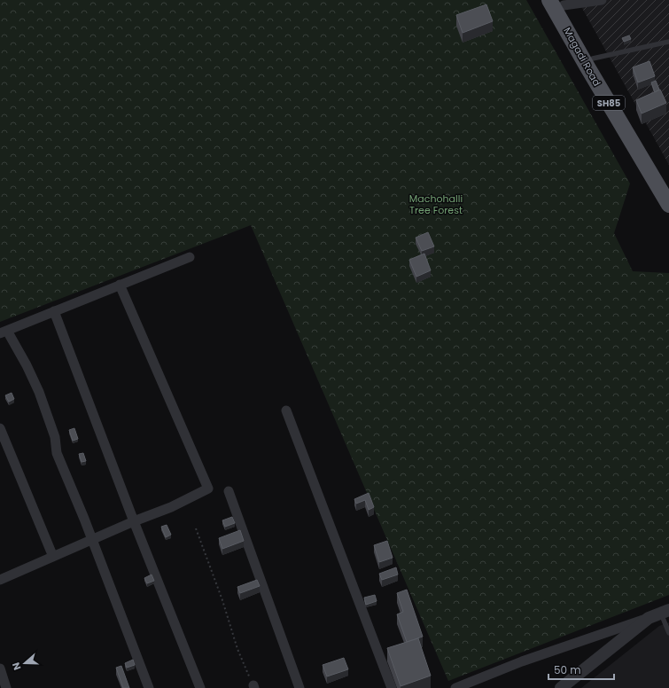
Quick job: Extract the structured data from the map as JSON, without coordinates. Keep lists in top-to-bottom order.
{
  "streets": {
    "main road": ["Magadi Road", "SH85"]
  },
  "parks": ["Machohalli Tree Forest"],
  "scale_bar": "50 m",
  "north": "left"
}
